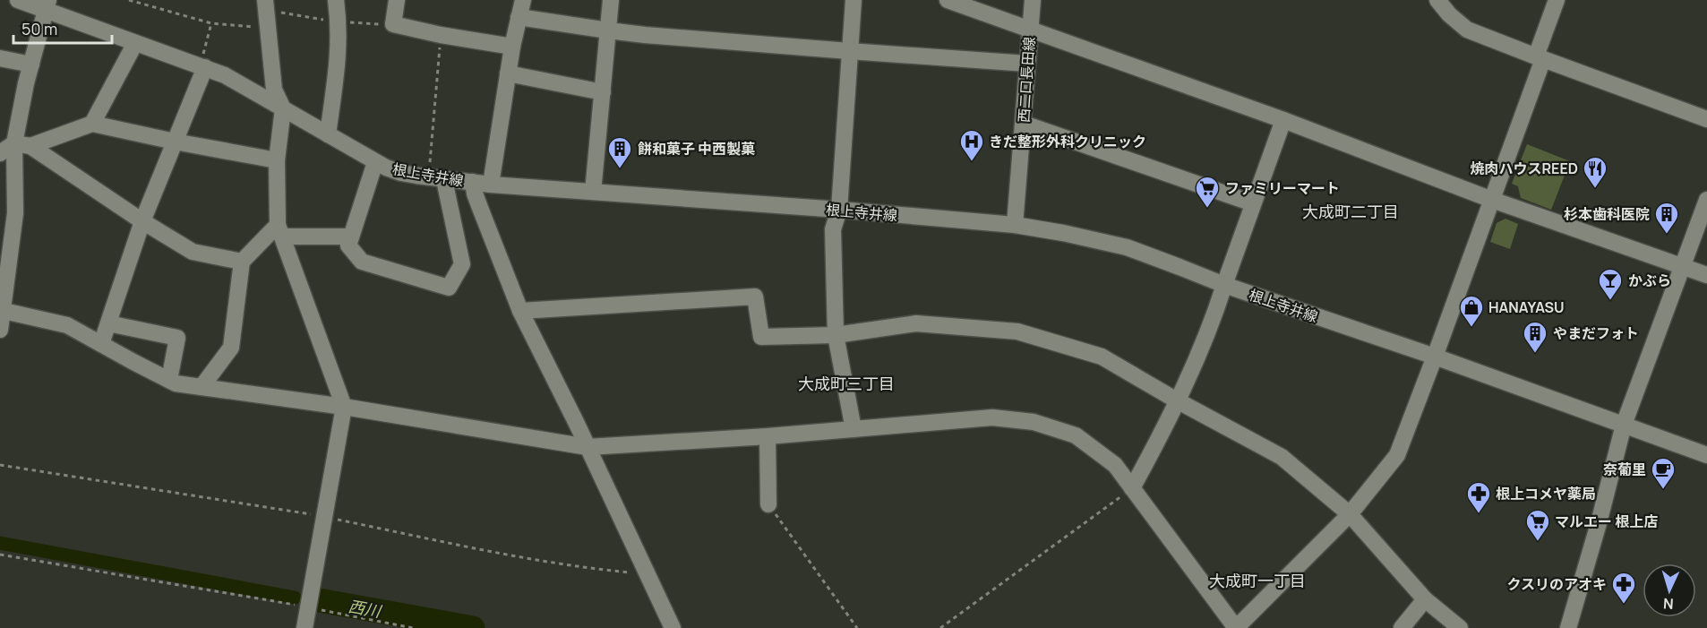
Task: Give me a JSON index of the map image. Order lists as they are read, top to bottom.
{
  "streets": {
    "street": ["西二口長田線", "根上寺井線"]
  },
  "crossings": [
    ["西二口長田線", "根上寺井線"]
  ],
  "districts": ["大成町二丁目", "大成町三丁目", "大成町一丁目"],
  "water": ["西川"],
  "places": {
    "hospital": ["きだ整形外科クリニック"],
    "building": ["餅和菓子 中西製菓", "杉本歯科医院", "やまだフォト"],
    "restaurant": ["焼肉ハウスREED"],
    "supermarket": ["ファミリーマート", "マルエー 根上店"],
    "bar": ["かぶら"],
    "shop": ["HANAYASU"],
    "cafe": ["奈葡里"],
    "pharmacy": ["根上コメヤ薬局", "クスリのアオキ"]
  },
  "scale_bar": "50 m",
  "north": "bottom"
}
